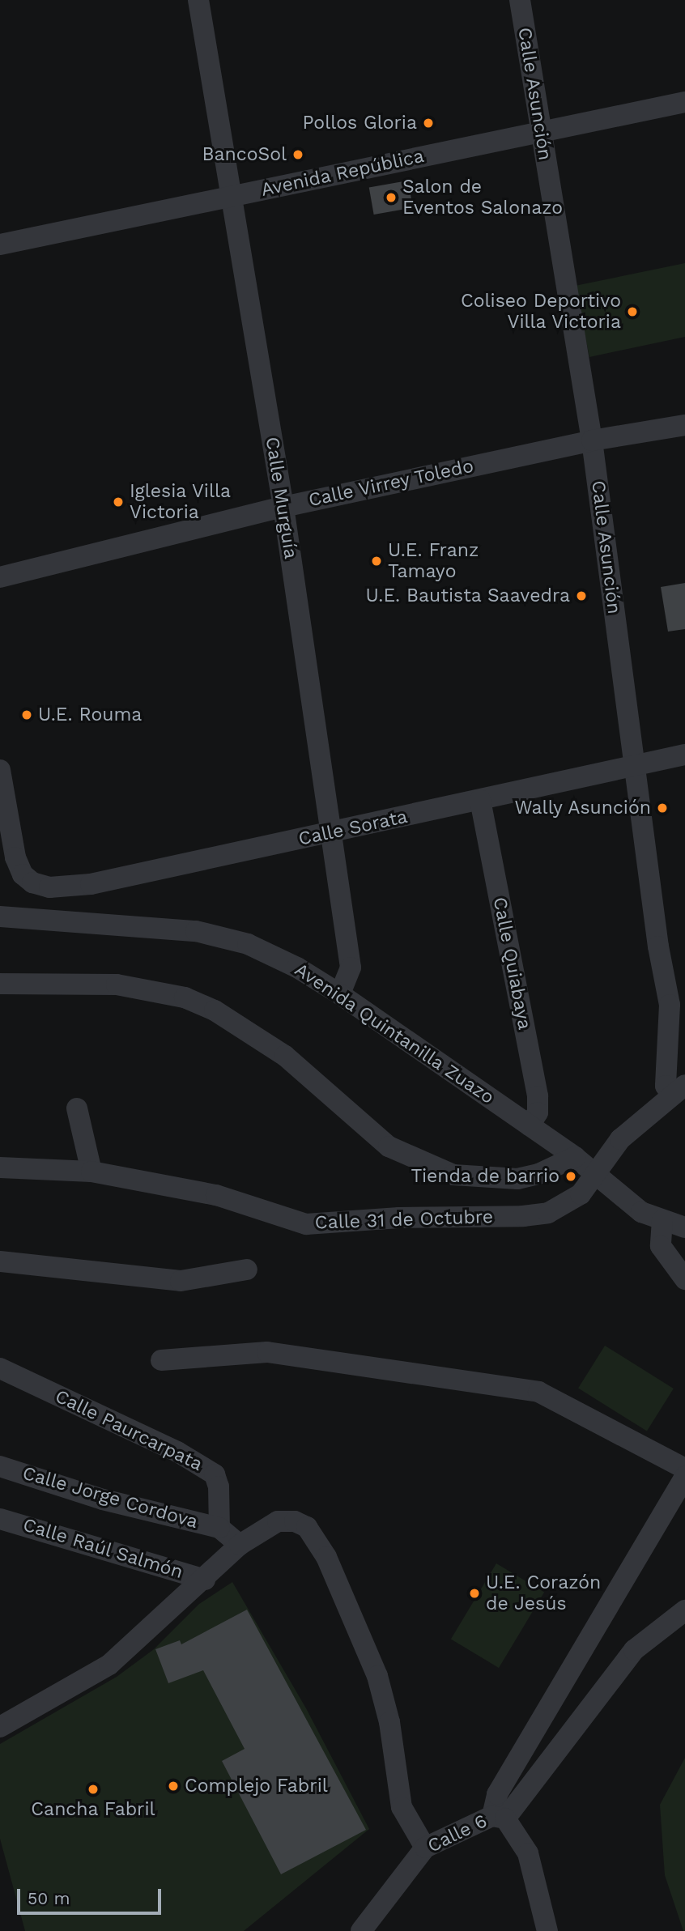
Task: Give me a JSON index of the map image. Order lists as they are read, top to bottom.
{
  "streets": {
    "street": [
      "Calle Asunción",
      "Avenida República",
      "Calle Virrey Toledo",
      "Calle Murguía",
      "Calle Sorata",
      "Calle Quiabaya",
      "Avenida Quintanilla Zuazo",
      "Calle 31 de Octubre",
      "Calle Paurcarpata",
      "Calle Jorge Cordova",
      "Calle Raúl Salmón",
      "Calle 6"
    ]
  },
  "crossings": [
    ["Calle Asunción", "Avenida República"],
    ["Calle Asunción", "Calle Virrey Toledo"],
    ["Calle Asunción", "Calle Sorata"],
    ["Calle Asunción", "Calle 31 de Octubre"],
    ["Avenida República", "Calle Murguía"],
    ["Calle Virrey Toledo", "Calle Murguía"],
    ["Calle Murguía", "Calle Sorata"],
    ["Calle Murguía", "Avenida Quintanilla Zuazo"],
    ["Calle Sorata", "Calle Quiabaya"],
    ["Calle Quiabaya", "Avenida Quintanilla Zuazo"],
    ["Avenida Quintanilla Zuazo", "Calle 31 de Octubre"],
    ["Calle Paurcarpata", "Calle Jorge Cordova"]
  ],
  "places": [
    "Pollos Gloria",
    "BancoSol",
    "Salon de Eventos Salonazo",
    "Coliseo Deportivo Villa Victoria",
    "Iglesia Villa Victoria",
    "U.E. Franz Tamayo",
    "U.E. Bautista Saavedra",
    "U.E. Rouma",
    "Wally Asunción",
    "Tienda de barrio",
    "U.E. Corazón de Jesús",
    "Complejo Fabril",
    "Cancha Fabril"
  ],
  "scale_bar": "50 m"
}
